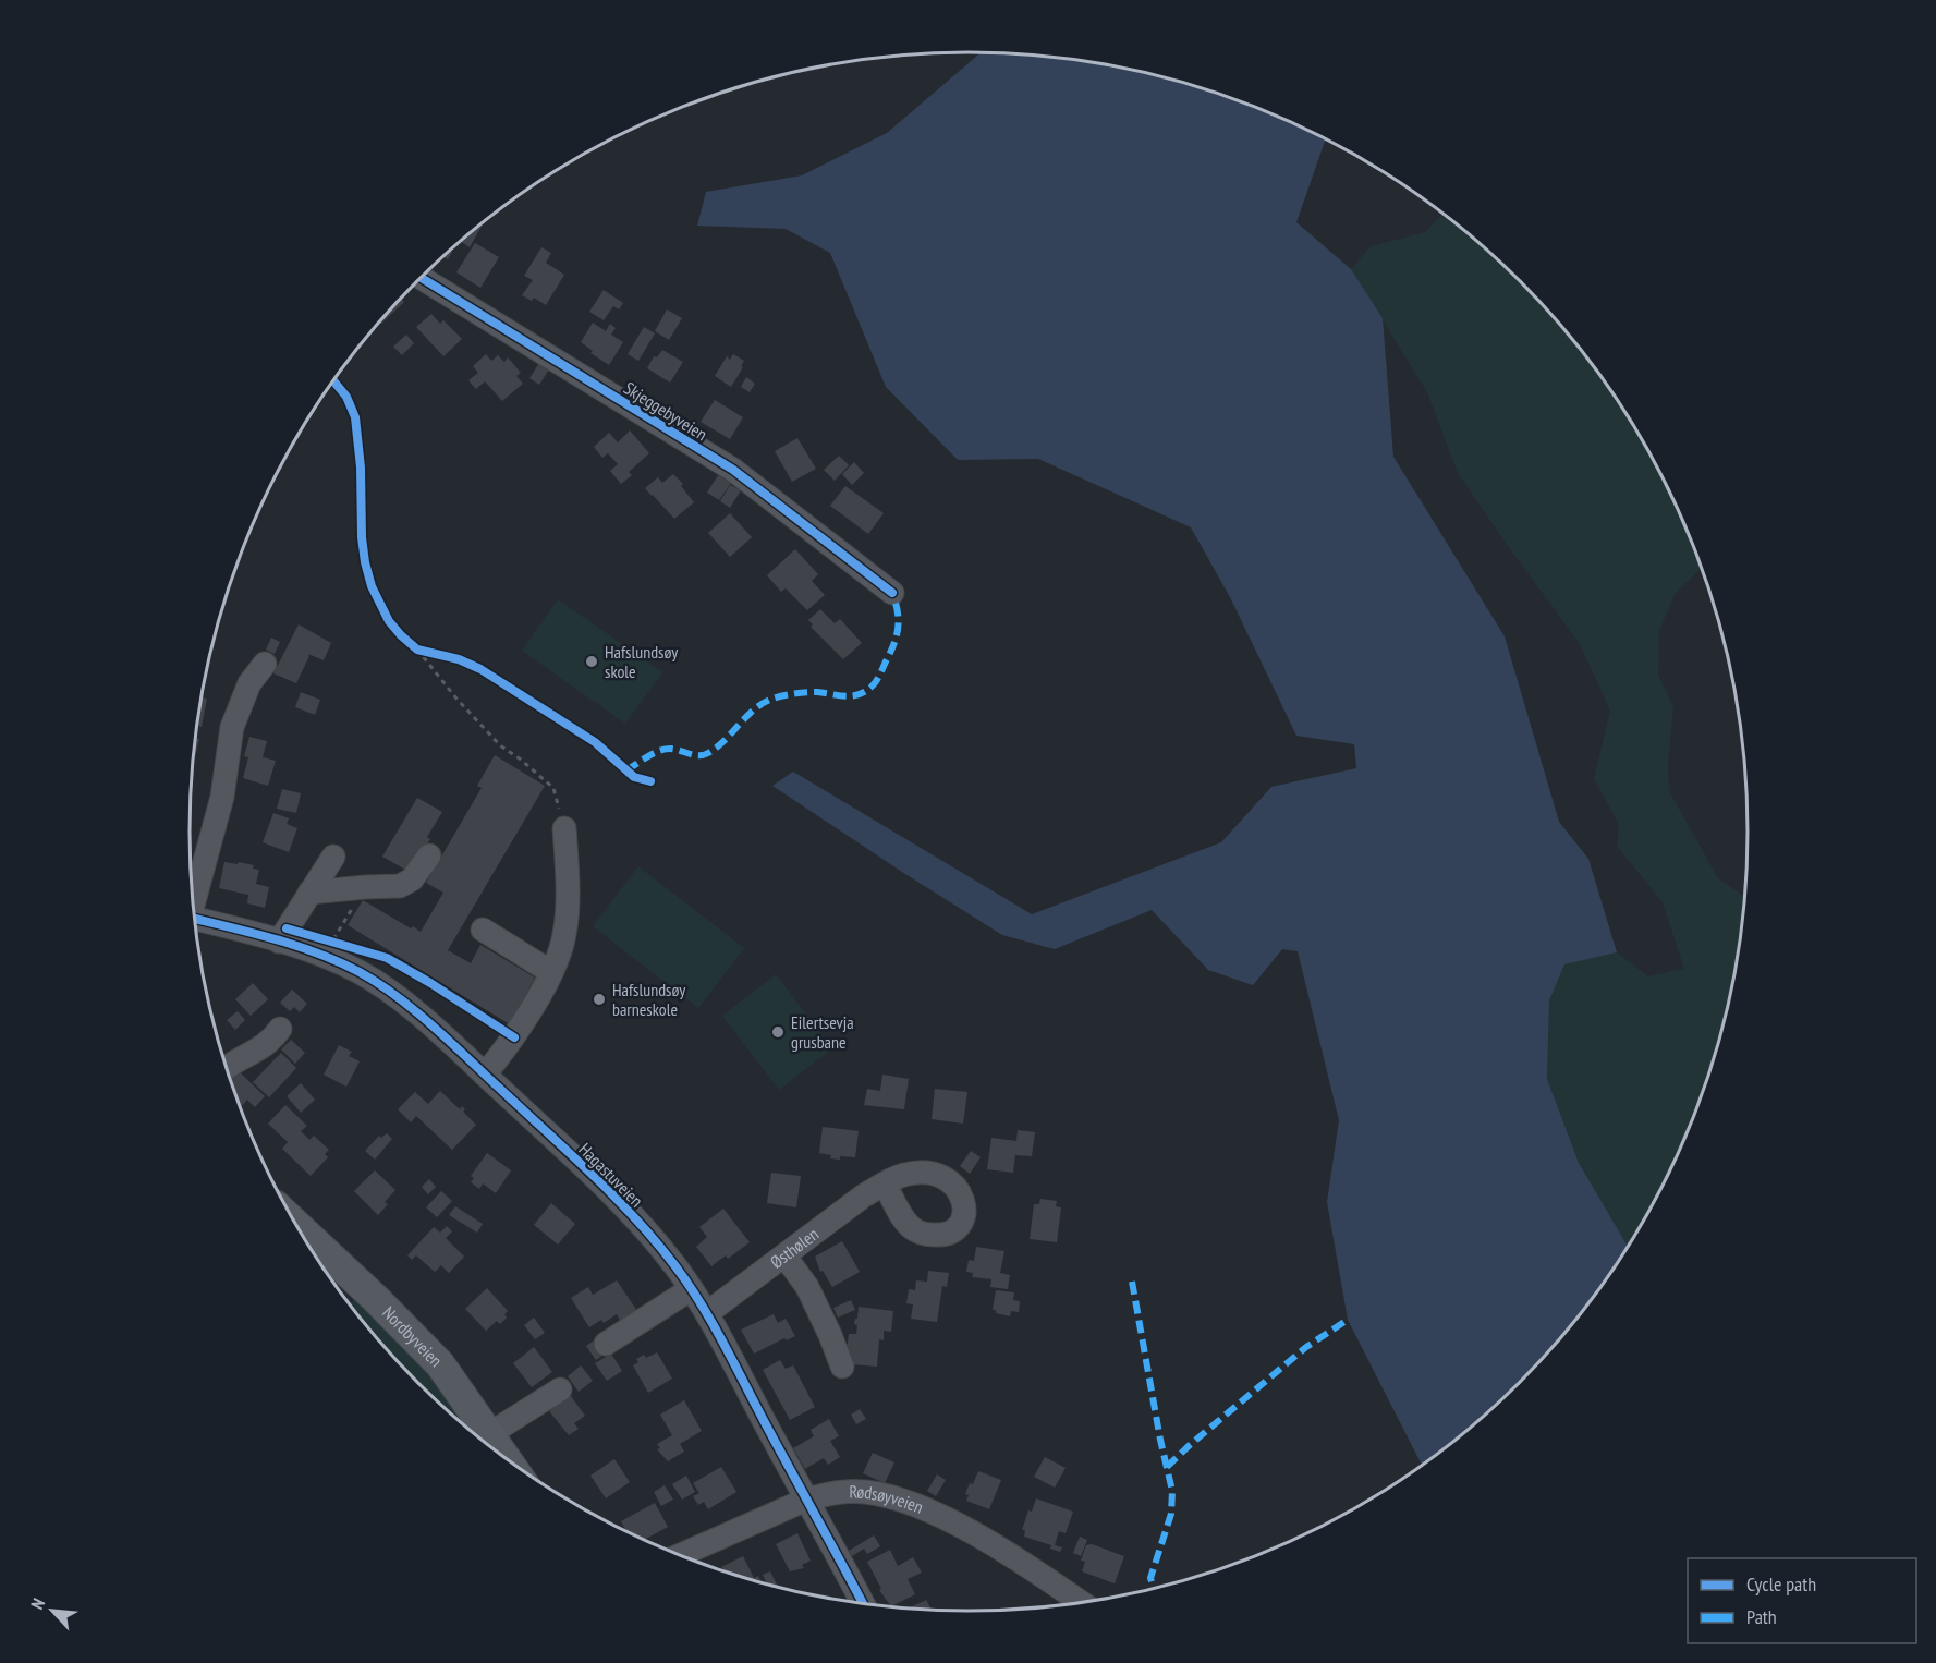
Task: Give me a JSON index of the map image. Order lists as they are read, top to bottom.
{
  "streets": {
    "main road": ["Nordbyveien"],
    "street": [
      "Skjeggebyveien",
      "Hagastuveien",
      "Østhølen",
      "Rødsøyveien"
    ]
  },
  "crossings": [
    ["Hagastuveien", "Østhølen"],
    ["Hagastuveien", "Rødsøyveien"]
  ],
  "places": ["Hafslundsøy skole", "Hafslundsøy barneskole", "Eilertsevja grusbane"],
  "legend": ["Cycle path", "Path"],
  "north": "top left"
}
